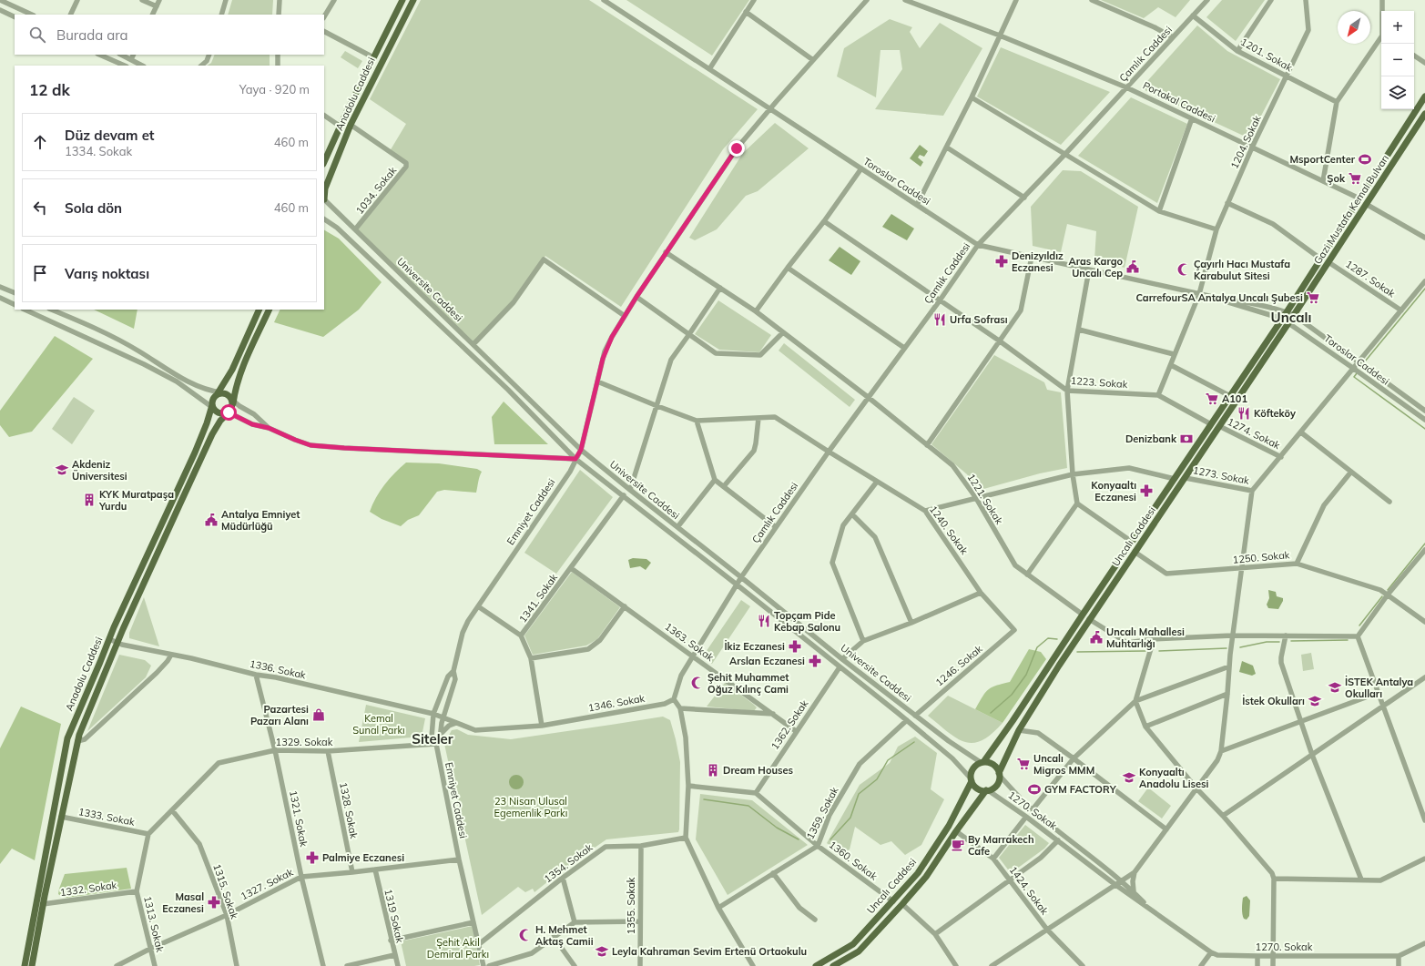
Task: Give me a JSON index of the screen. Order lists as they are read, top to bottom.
{
  "streets": {
    "main road": ["Anadolu Caddesi", "Gazi Mustafa Kemal Bulvarı", "Uncalı Caddesi"],
    "street": [
      "Çamlık Caddesi",
      "1201. Sokak",
      "Portakal Caddesi",
      "1204. Sokak",
      "Toroslar Caddesi",
      "1034. Sokak",
      "1287. Sokak",
      "Universite Caddesi",
      "1223. Sokak",
      "1274. Sokak",
      "1273. Sokak",
      "1221. Sokak",
      "Emniyet Caddesi",
      "1240. Sokak",
      "1250. Sokak",
      "1341. Sokak",
      "1363. Sokak",
      "1246. Sokak",
      "1336. Sokak",
      "1346. Sokak",
      "1362. Sokak",
      "1329. Sokak",
      "1328. Sokak",
      "1270. Sokak",
      "1359. Sokak",
      "1333. Sokak",
      "1321. Sokak",
      "1360. Sokak",
      "1354. Sokak",
      "1327. Sokak",
      "1332. Sokak",
      "1424. Sokak",
      "1315. Sokak",
      "1355. Sokak",
      "1319 Sokak",
      "1313. Sokak"
    ]
  },
  "crossings": [
    ["Çamlık Caddesi", "1201. Sokak"],
    ["Çamlık Caddesi", "Portakal Caddesi"],
    ["Çamlık Caddesi", "Toroslar Caddesi"],
    ["Çamlık Caddesi", "Universite Caddesi"],
    ["Çamlık Caddesi", "1223. Sokak"],
    ["Çamlık Caddesi", "1221. Sokak"],
    ["Çamlık Caddesi", "1240. Sokak"],
    ["1201. Sokak", "1204. Sokak"],
    ["Anadolu Caddesi", "1034. Sokak"],
    ["Anadolu Caddesi", "1336. Sokak"],
    ["Anadolu Caddesi", "1333. Sokak"],
    ["Anadolu Caddesi", "1332. Sokak"],
    ["Portakal Caddesi", "1204. Sokak"],
    ["Portakal Caddesi", "Gazi Mustafa Kemal Bulvarı"],
    ["1204. Sokak", "Toroslar Caddesi"],
    ["1204. Sokak", "1223. Sokak"],
    ["Toroslar Caddesi", "Gazi Mustafa Kemal Bulvarı"],
    ["Toroslar Caddesi", "Emniyet Caddesi"],
    ["Toroslar Caddesi", "Uncalı Caddesi"],
    ["1034. Sokak", "Universite Caddesi"],
    ["Gazi Mustafa Kemal Bulvarı", "1287. Sokak"],
    ["Gazi Mustafa Kemal Bulvarı", "Uncalı Caddesi"],
    ["Universite Caddesi", "Emniyet Caddesi"],
    ["Universite Caddesi", "Uncalı Caddesi"],
    ["Universite Caddesi", "1341. Sokak"],
    ["Universite Caddesi", "1246. Sokak"],
    ["Universite Caddesi", "1362. Sokak"],
    ["Universite Caddesi", "1270. Sokak"],
    ["Universite Caddesi", "1359. Sokak"],
    ["1223. Sokak", "Uncalı Caddesi"],
    ["1274. Sokak", "Uncalı Caddesi"],
    ["1273. Sokak", "Uncalı Caddesi"],
    ["1221. Sokak", "Emniyet Caddesi"],
    ["1221. Sokak", "Uncalı Caddesi"],
    ["Emniyet Caddesi", "1336. Sokak"],
    ["Emniyet Caddesi", "1346. Sokak"],
    ["Emniyet Caddesi", "1329. Sokak"],
    ["Emniyet Caddesi", "1354. Sokak"],
    ["Emniyet Caddesi", "1327. Sokak"],
    ["1240. Sokak", "1246. Sokak"],
    ["Uncalı Caddesi", "1250. Sokak"],
    ["Uncalı Caddesi", "1270. Sokak"],
    ["Uncalı Caddesi", "1360. Sokak"],
    ["Uncalı Caddesi", "1424. Sokak"],
    ["1341. Sokak", "1363. Sokak"],
    ["1341. Sokak", "1346. Sokak"],
    ["1363. Sokak", "1362. Sokak"],
    ["1336. Sokak", "1346. Sokak"],
    ["1336. Sokak", "1321. Sokak"],
    ["1362. Sokak", "1360. Sokak"],
    ["1329. Sokak", "1328. Sokak"],
    ["1329. Sokak", "1321. Sokak"],
    ["1329. Sokak", "1315. Sokak"],
    ["1328. Sokak", "1327. Sokak"],
    ["1359. Sokak", "1360. Sokak"],
    ["1333. Sokak", "1313. Sokak"],
    ["1321. Sokak", "1327. Sokak"],
    ["1354. Sokak", "1355. Sokak"],
    ["1327. Sokak", "1315. Sokak"],
    ["1327. Sokak", "1319 Sokak"],
    ["1327. Sokak", "1313. Sokak"],
    ["1332. Sokak", "1313. Sokak"]
  ],
  "districts": ["Uncalı", "Siteler"],
  "parks": ["Kemal Sunal Parkı", "23 Nisan Ulusal Egemenlik Parkı", "Şehit Akil Demiral Parkı"],
  "places": {
    "sports": ["MsportCenter", "GYM FACTORY"],
    "supermarket": [
      "Şok",
      "CarrefourSA Antalya Uncalı Şubesi",
      "A101",
      "Uncalı Migros MMM"
    ],
    "pharmacy": [
      "Denizyıldız Eczanesi",
      "Konyaaltı Eczanesi",
      "İkiz Eczanesi",
      "Arslan Eczanesi",
      "Palmiye Eczanesi",
      "Masal Eczanesi"
    ],
    "public building": ["Aras Kargo Uncalı Cep", "Antalya Emniyet Müdürlüğü", "Uncalı Mahallesi Muhtarlığı"],
    "mosque": ["Çayırlı Hacı Mustafa Karabulut Sitesi", "Şehit Muhammet Oğuz Kılınç Cami", "H. Mehmet Aktaş Camii"],
    "restaurant": ["Urfa Sofrası", "Köfteköy", "Topçam Pide Kebap Salonu"],
    "bank": ["Denizbank"],
    "school or university": [
      "Akdeniz Üniversitesi",
      "İSTEK Antalya Okulları",
      "İstek Okulları",
      "Konyaaltı Anadolu Lisesi",
      "Leyla Kahraman Sevim Ertenü Ortaokulu"
    ],
    "building": ["KYK Muratpaşa Yurdu", "Dream Houses"],
    "shop": ["Pazartesi Pazarı Alanı"],
    "cafe": ["By Marrakech Cafe"]
  },
  "north": "bottom left",
  "page": {
    "map_buttons": ["+", "−"],
    "search": "Burada ara",
    "heading": ["12 dk", "Yaya · 920 m"],
    "list": [
      ["Düz devam et", "1334. Sokak", "460 m"],
      ["Sola dön", "460 m"],
      "Varış noktası"
    ]
  }
}
